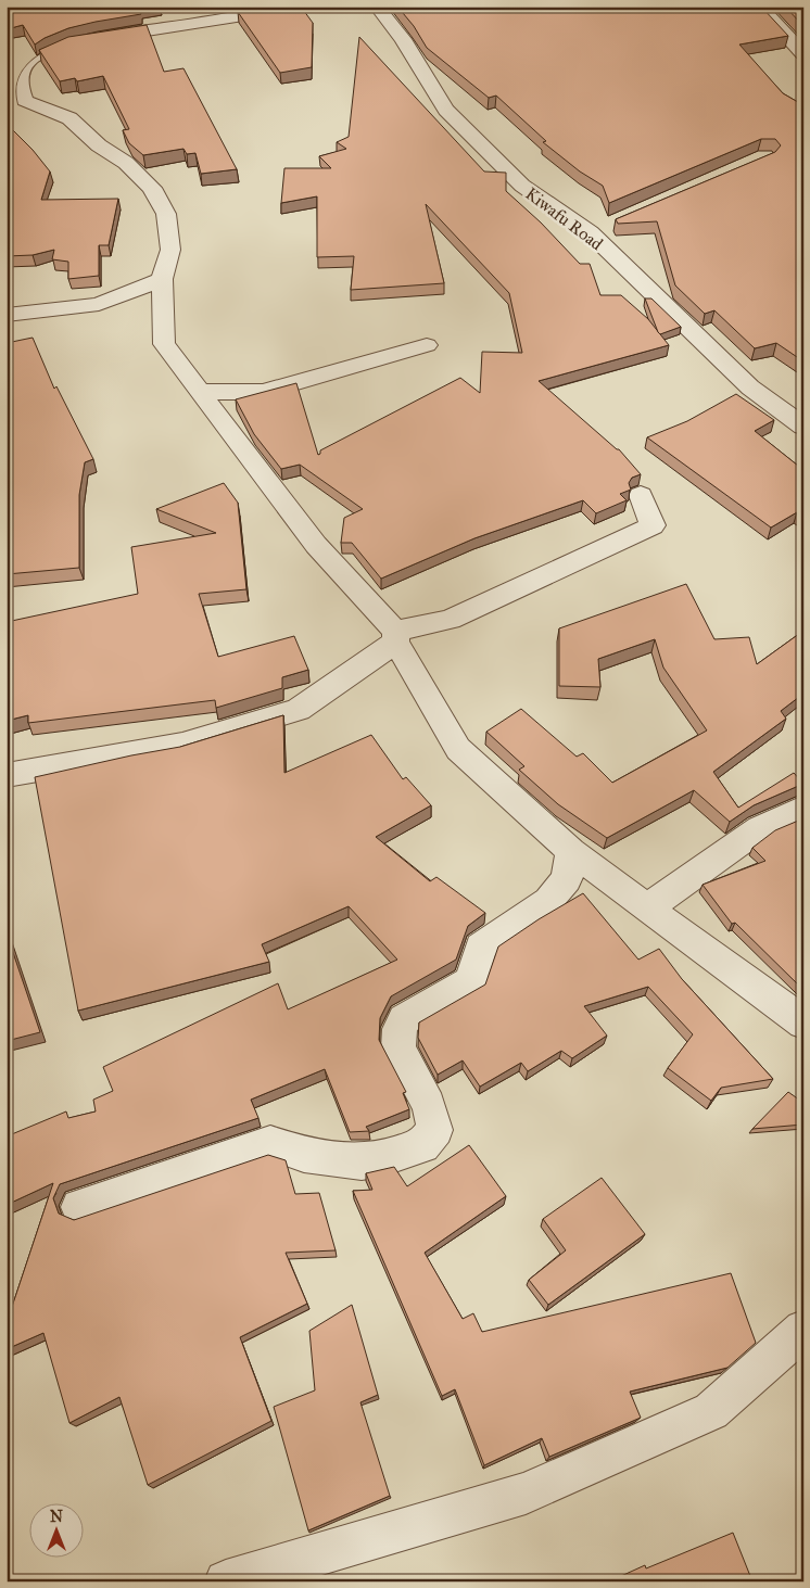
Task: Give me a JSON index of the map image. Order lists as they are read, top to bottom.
{
  "streets": {
    "street": ["Kiwafu Road"]
  },
  "north": "top"
}
